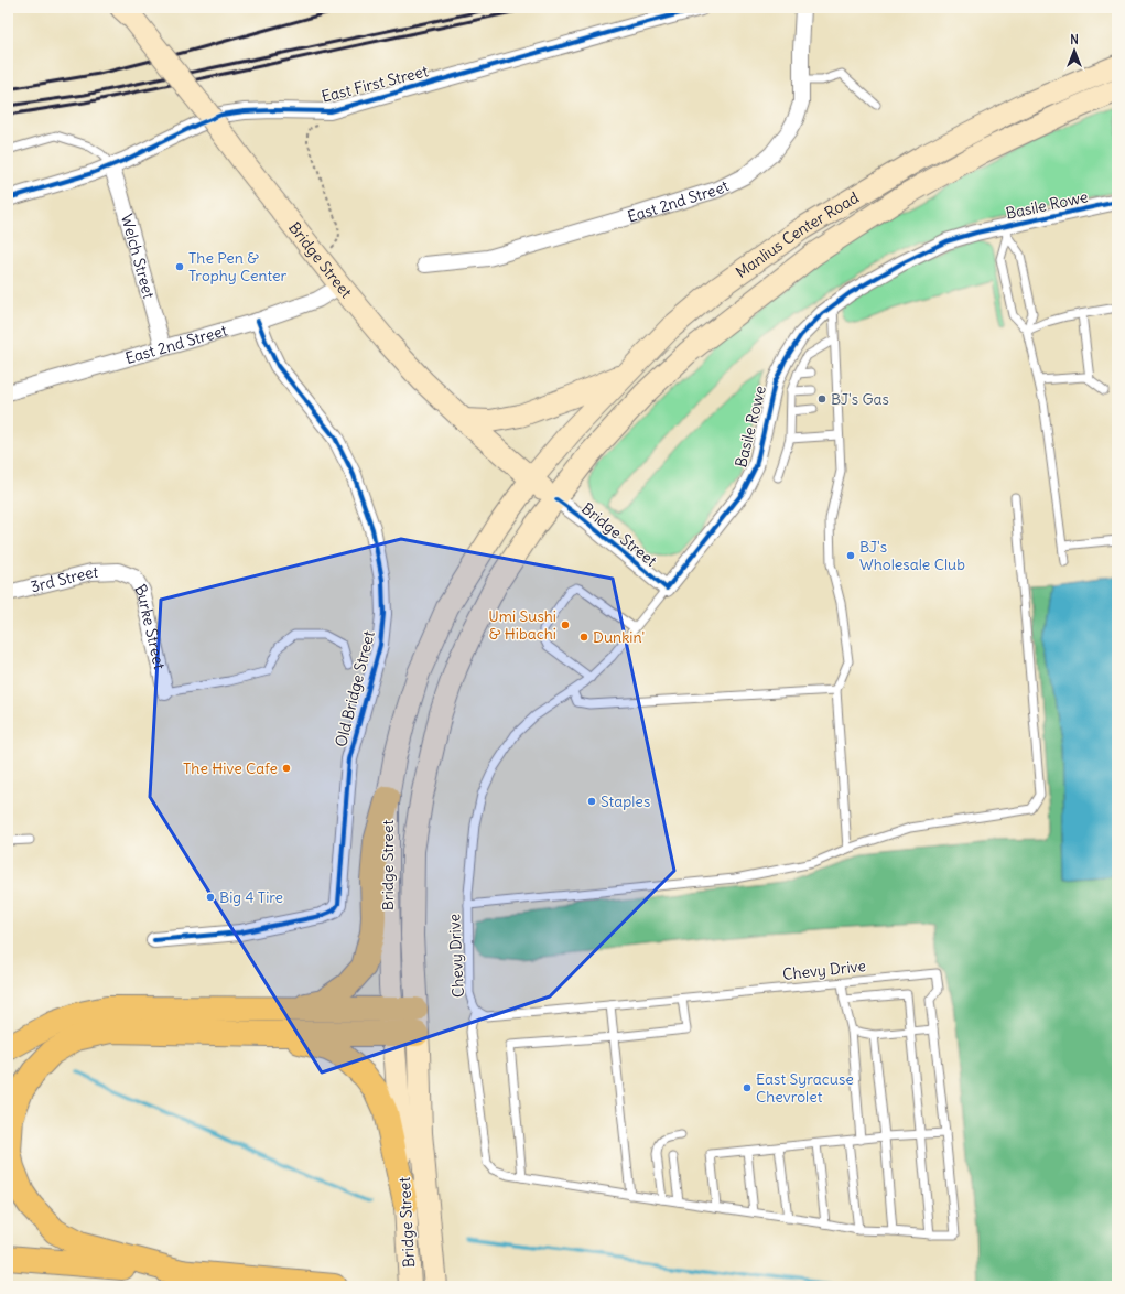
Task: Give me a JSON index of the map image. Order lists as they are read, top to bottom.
{
  "streets": {
    "main road": ["Manlius Center Road", "Bridge Street"],
    "street": [
      "East First Street",
      "East 2nd Street",
      "Basile Rowe",
      "Welch Street",
      "3rd Street",
      "Burke Street",
      "Old Bridge Street"
    ],
    "lane": ["Chevy Drive"]
  },
  "crossings": [
    ["East First Street", "Welch Street"],
    ["East 2nd Street", "Welch Street"],
    ["East 2nd Street", "Bridge Street"],
    ["East 2nd Street", "Old Bridge Street"],
    ["Basile Rowe", "Bridge Street"],
    ["Basile Rowe", "Chevy Drive"],
    ["Manlius Center Road", "Bridge Street"],
    ["Bridge Street", "Chevy Drive"],
    ["3rd Street", "Burke Street"]
  ],
  "places": [
    "The Pen & Trophy Center",
    "BJ's Gas",
    "BJ's Wholesale Club",
    "Umi Sushi & Hibachi",
    "Dunkin'",
    "The Hive Cafe",
    "Staples",
    "Big 4 Tire",
    "East Syracuse Chevrolet"
  ],
  "north": "top"
}
